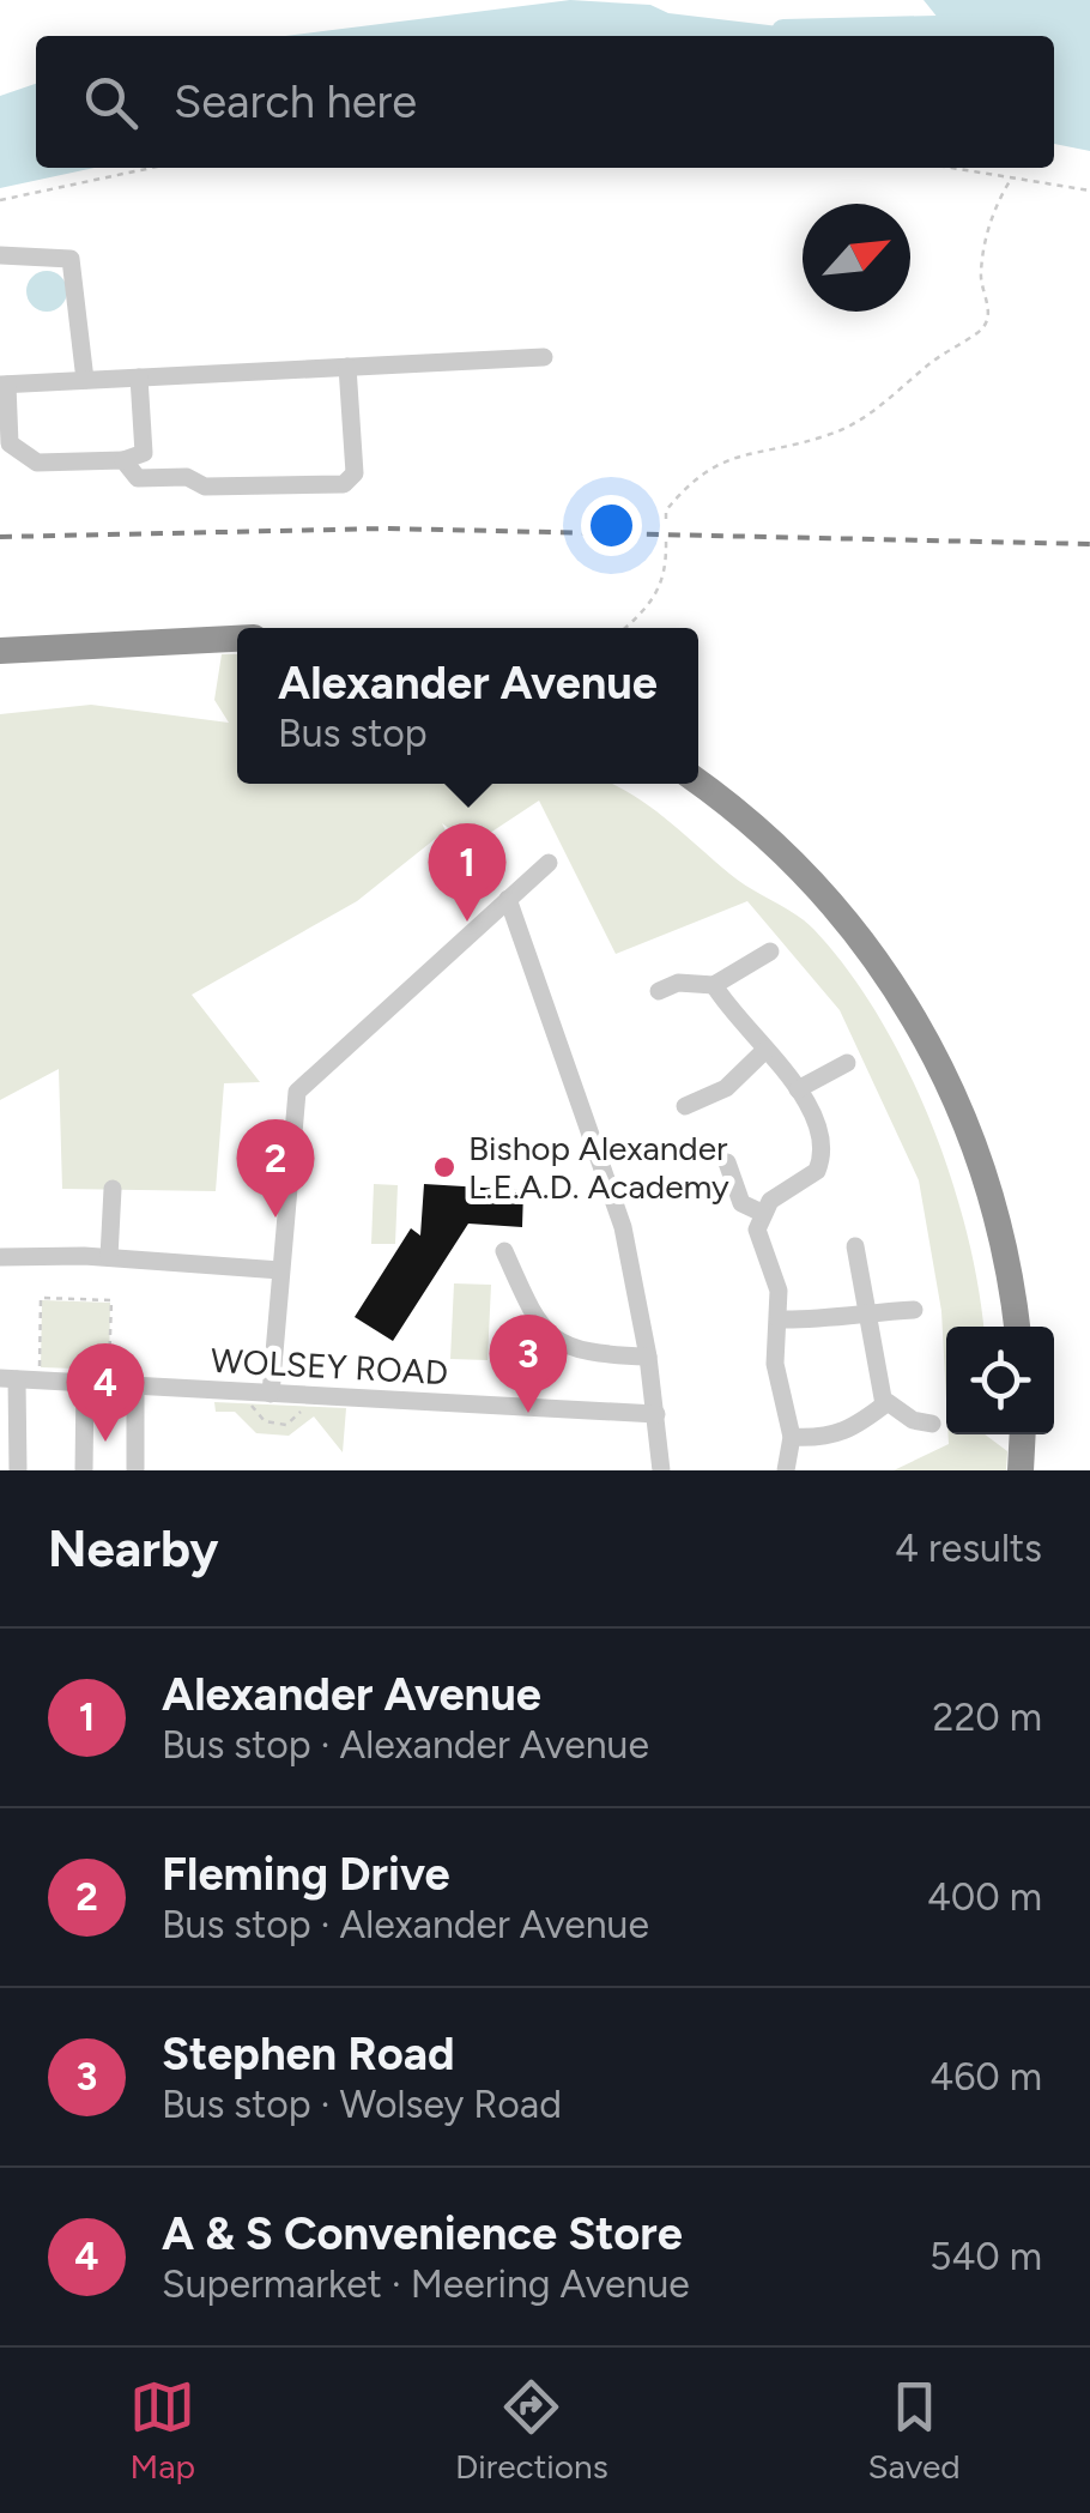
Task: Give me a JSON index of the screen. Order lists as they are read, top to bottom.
{
  "streets": {
    "street": ["WOLSEY ROAD"]
  },
  "places": ["Bishop Alexander L.E.A.D. Academy"],
  "north": "top right",
  "page": {
    "search": "Search here",
    "popup": ["Alexander Avenue", "Bus stop"],
    "pins": [
      "1",
      "2",
      "3",
      "4"
    ],
    "heading": ["Nearby", "4 results"],
    "list": [
      {
        "mark": "1",
        "name": "Alexander Avenue",
        "note": "Bus stop · Alexander Avenue",
        "value": "220 m"
      },
      {
        "mark": "2",
        "name": "Fleming Drive",
        "note": "Bus stop · Alexander Avenue",
        "value": "400 m"
      },
      {
        "mark": "3",
        "name": "Stephen Road",
        "note": "Bus stop · Wolsey Road",
        "value": "460 m"
      },
      {
        "mark": "4",
        "name": "A & S Convenience Store",
        "note": "Supermarket · Meering Avenue",
        "value": "540 m"
      }
    ],
    "nav": ["Map", "Directions", "Saved"]
  }
}
